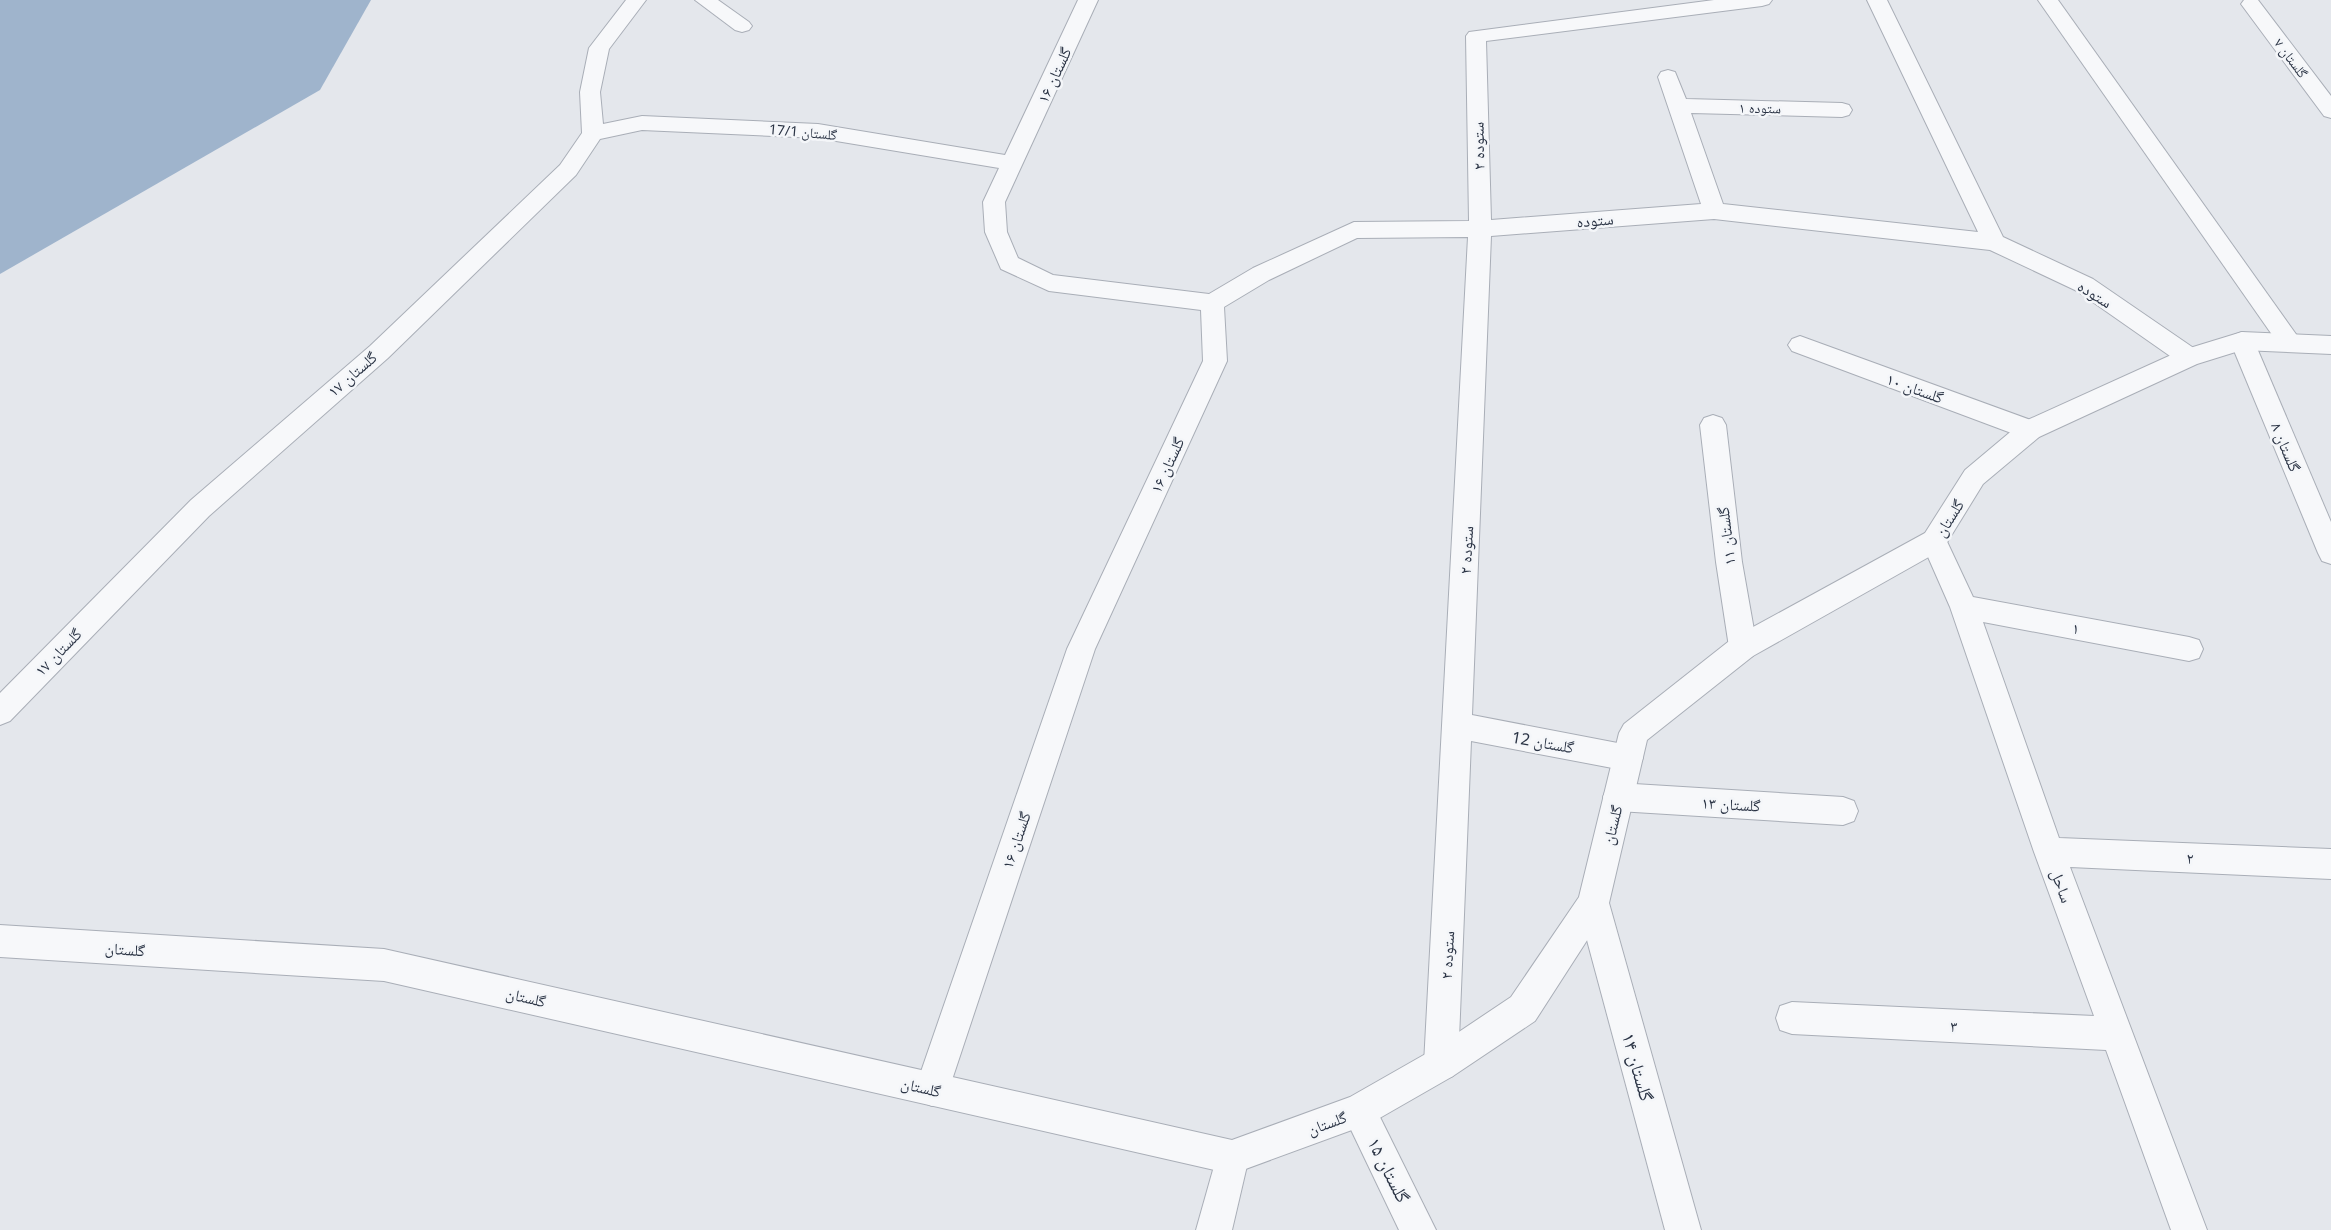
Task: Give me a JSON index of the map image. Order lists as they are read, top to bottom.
{
  "streets": {
    "street": [
      "گلستان ۷",
      "گلستان ۱۶",
      "ستوده ۱",
      "گلستان 17/1",
      "ستوده ۲",
      "ستوده",
      "گلستان ۱۷",
      "گلستان ۱۰",
      "گلستان ۸",
      "گلستان",
      "گلستان ۱۱",
      "۱",
      "گلستان 12",
      "گلستان ۱۳",
      "۲",
      "ساحل",
      "۳",
      "گلستان ۱۴",
      "گلستان ۱۵"
    ]
  },
  "crossings": [
    ["گلستان ۱۶", "گلستان 17/1"],
    ["گلستان ۱۶", "ستوده"],
    ["گلستان ۱۶", "گلستان"],
    ["گلستان 17/1", "گلستان ۱۷"],
    ["ستوده ۲", "ستوده"],
    ["ستوده ۲", "گلستان"],
    ["ستوده ۲", "گلستان 12"],
    ["ستوده", "گلستان"],
    ["گلستان ۱۰", "گلستان"],
    ["گلستان ۸", "گلستان"],
    ["گلستان", "گلستان ۱۱"],
    ["گلستان", "گلستان 12"],
    ["گلستان", "گلستان ۱۳"],
    ["گلستان", "ساحل"],
    ["گلستان", "گلستان ۱۴"],
    ["گلستان", "گلستان ۱۵"],
    ["۱", "ساحل"],
    ["۲", "ساحل"],
    ["ساحل", "۳"]
  ]
}
